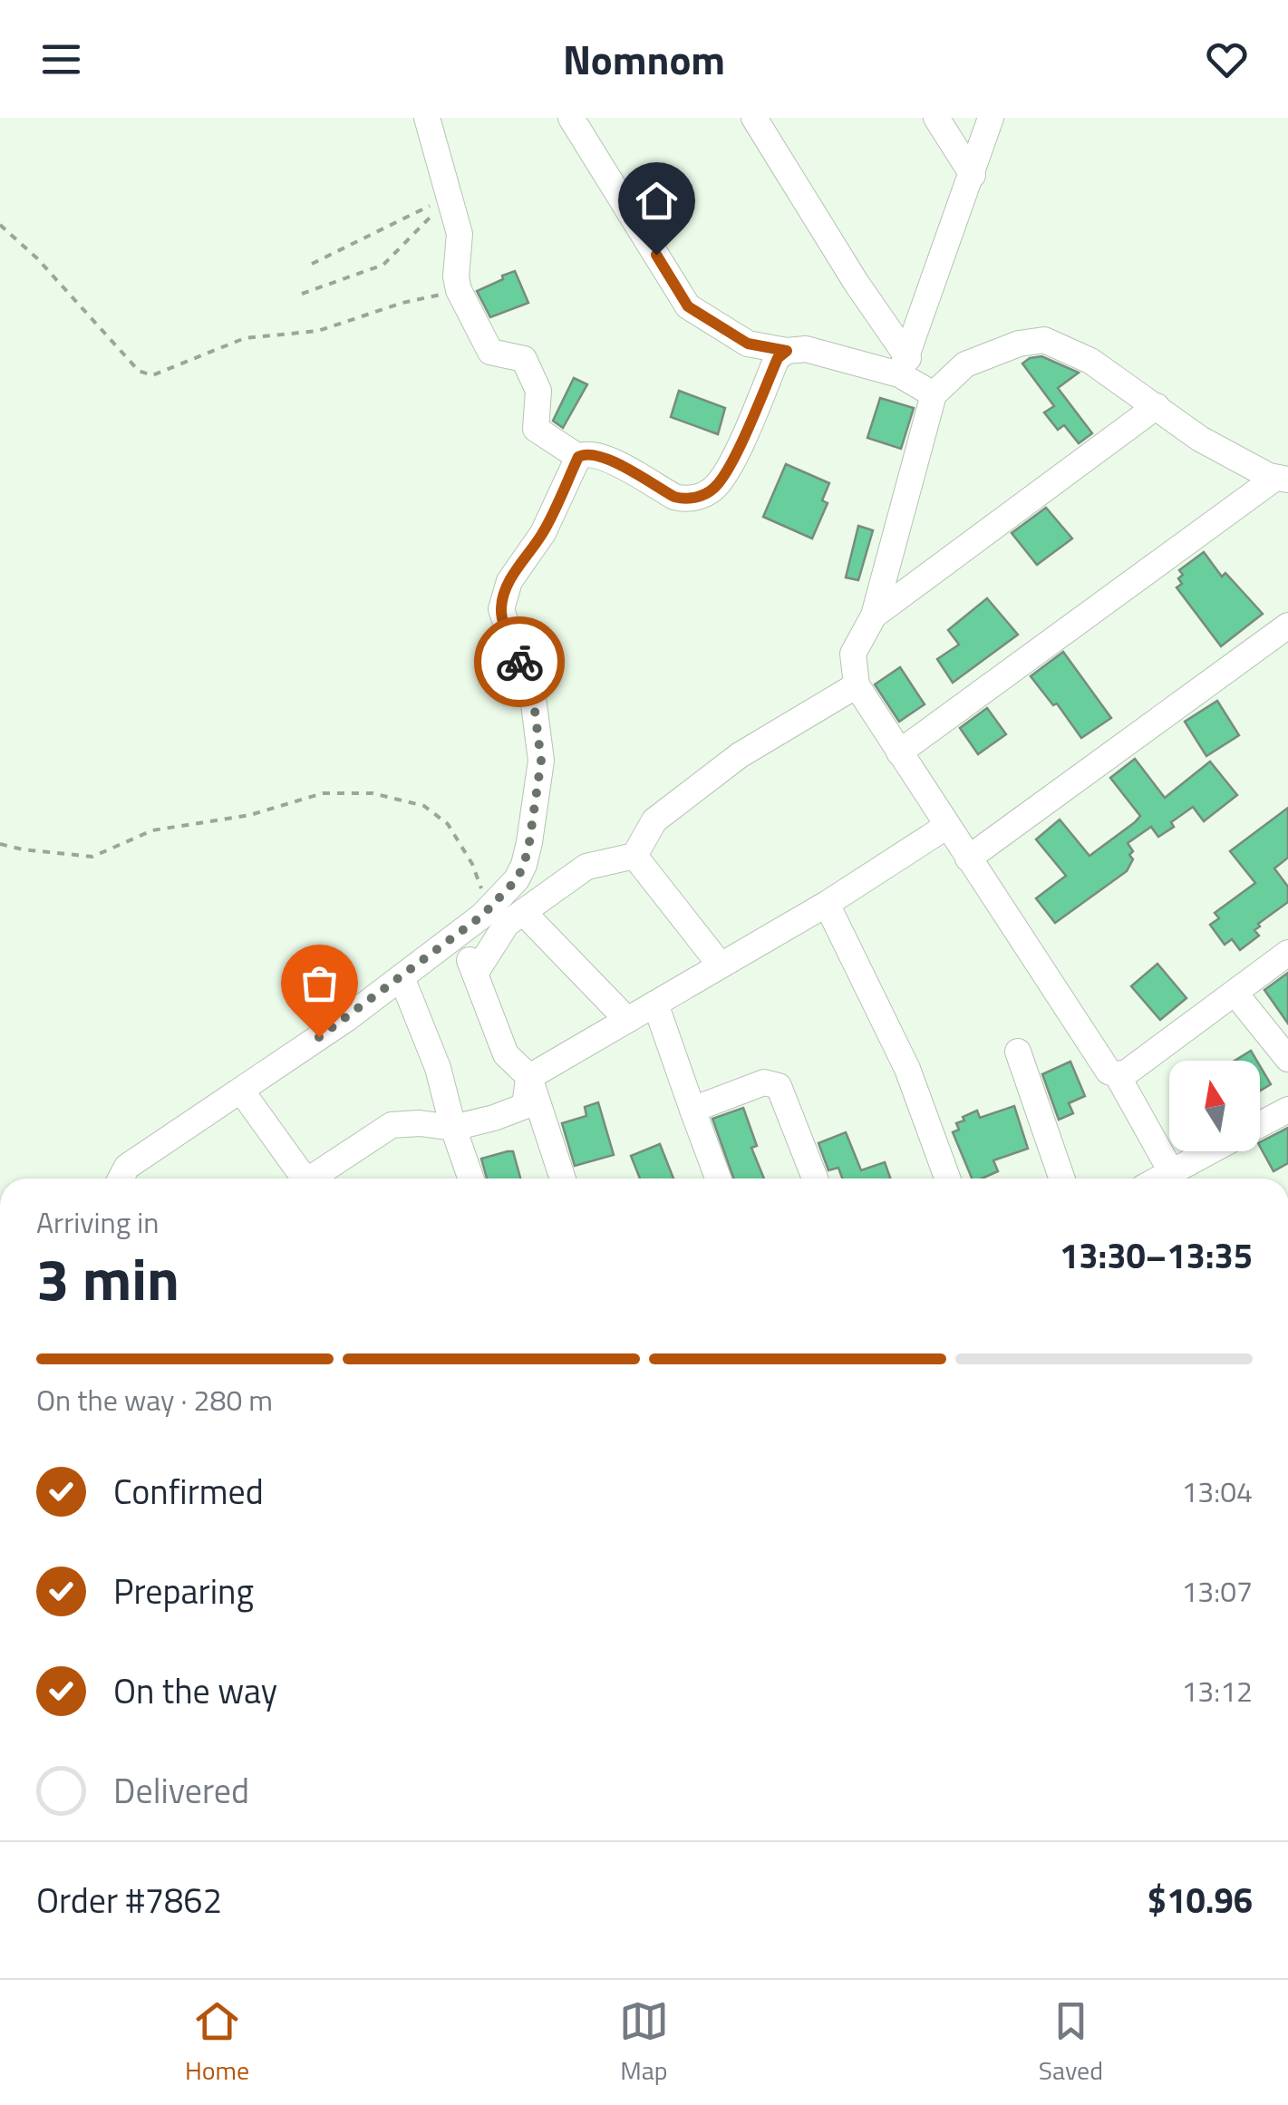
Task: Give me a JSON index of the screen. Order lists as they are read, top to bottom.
{
  "north": "top",
  "page": {
    "header": "Nomnom",
    "heading": ["3 min", "Arriving in", "13:30–13:35"],
    "panel": ["Order #7862", "$10.96"],
    "bar": "On the way · 280 m",
    "list": [
      ["Confirmed", "13:04"],
      ["Preparing", "13:07"],
      ["On the way", "13:12"],
      "Delivered"
    ],
    "tabs": ["Home", "Map", "Saved"]
  }
}
